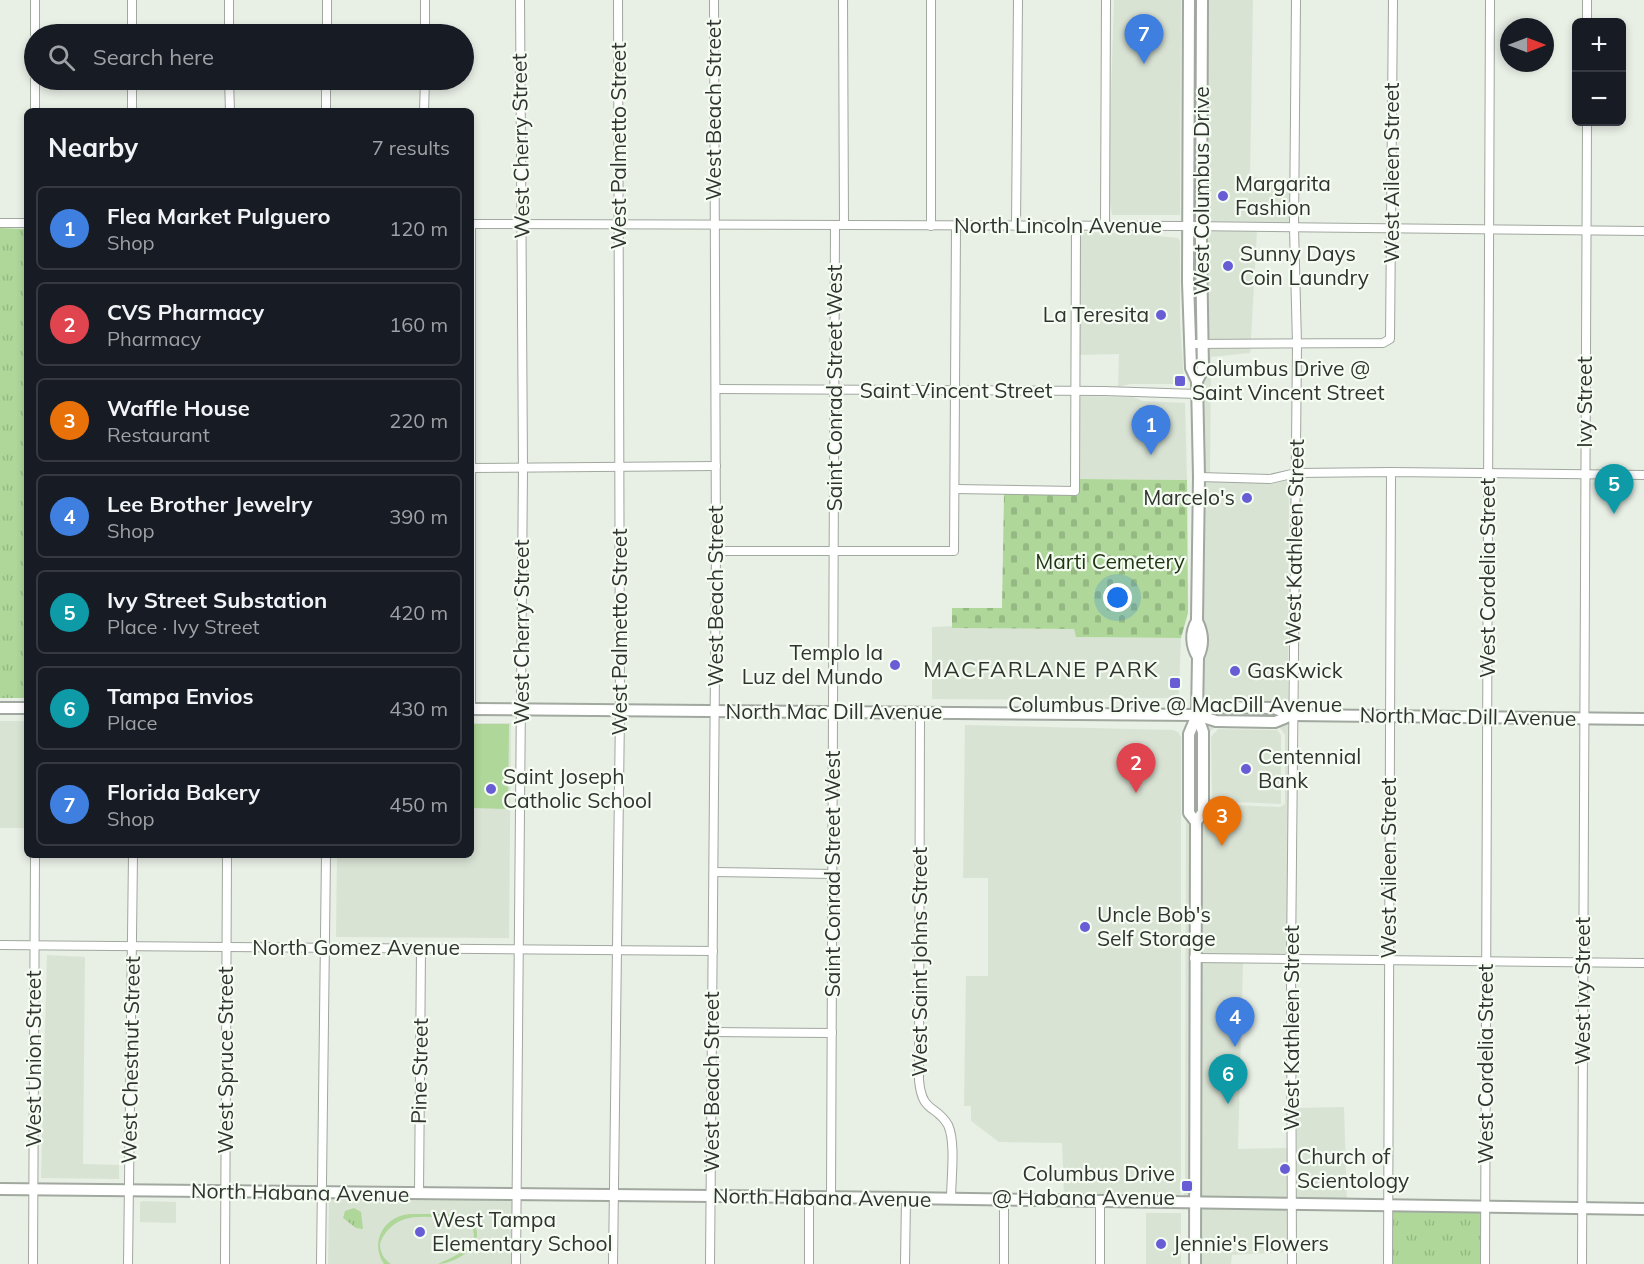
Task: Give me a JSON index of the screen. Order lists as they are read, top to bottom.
{
  "streets": {
    "street": [
      "West Beach Street",
      "West Cherry Street",
      "West Palmetto Street",
      "West Aileen Street",
      "West Columbus Drive",
      "North Lincoln Avenue",
      "Saint Conrad Street West",
      "Saint Vincent Street",
      "Ivy Street",
      "West Kathleen Street",
      "West Cordelia Street",
      "North Mac Dill Avenue",
      "North Gomez Avenue",
      "West Saint Johns Street",
      "West Ivy Street",
      "West Union Street",
      "West Chestnut Street",
      "West Spruce Street",
      "Pine Street",
      "North Habana Avenue"
    ]
  },
  "crossings": [
    ["West Beach Street", "North Lincoln Avenue"],
    ["West Beach Street", "Saint Vincent Street"],
    ["West Beach Street", "North Mac Dill Avenue"],
    ["West Beach Street", "North Gomez Avenue"],
    ["West Beach Street", "North Habana Avenue"],
    ["West Cherry Street", "North Lincoln Avenue"],
    ["West Cherry Street", "North Mac Dill Avenue"],
    ["West Cherry Street", "North Gomez Avenue"],
    ["West Cherry Street", "North Habana Avenue"],
    ["West Palmetto Street", "North Lincoln Avenue"],
    ["West Palmetto Street", "North Mac Dill Avenue"],
    ["West Palmetto Street", "North Gomez Avenue"],
    ["West Palmetto Street", "North Habana Avenue"],
    ["West Aileen Street", "North Lincoln Avenue"],
    ["West Aileen Street", "West Kathleen Street"],
    ["West Aileen Street", "North Mac Dill Avenue"],
    ["West Aileen Street", "North Habana Avenue"],
    ["West Columbus Drive", "North Lincoln Avenue"],
    ["West Columbus Drive", "Saint Vincent Street"],
    ["West Columbus Drive", "North Mac Dill Avenue"],
    ["West Columbus Drive", "North Habana Avenue"],
    ["North Lincoln Avenue", "Saint Conrad Street West"],
    ["North Lincoln Avenue", "Ivy Street"],
    ["North Lincoln Avenue", "West Kathleen Street"],
    ["North Lincoln Avenue", "West Cordelia Street"],
    ["Saint Conrad Street West", "Saint Vincent Street"],
    ["Saint Conrad Street West", "North Mac Dill Avenue"],
    ["Saint Conrad Street West", "North Habana Avenue"],
    ["Ivy Street", "North Mac Dill Avenue"],
    ["Ivy Street", "West Ivy Street"],
    ["West Kathleen Street", "North Mac Dill Avenue"],
    ["West Kathleen Street", "North Habana Avenue"],
    ["West Cordelia Street", "North Mac Dill Avenue"],
    ["West Cordelia Street", "North Habana Avenue"],
    ["North Mac Dill Avenue", "West Saint Johns Street"],
    ["North Mac Dill Avenue", "West Ivy Street"],
    ["North Gomez Avenue", "West Union Street"],
    ["North Gomez Avenue", "West Chestnut Street"],
    ["North Gomez Avenue", "West Spruce Street"],
    ["North Gomez Avenue", "Pine Street"],
    ["West Saint Johns Street", "North Habana Avenue"],
    ["West Ivy Street", "North Habana Avenue"],
    ["West Union Street", "North Habana Avenue"],
    ["West Chestnut Street", "North Habana Avenue"],
    ["West Spruce Street", "North Habana Avenue"],
    ["Pine Street", "North Habana Avenue"]
  ],
  "districts": ["MACFARLANE PARK"],
  "parks": ["Marti Cemetery"],
  "places": {
    "other": [
      "Margarita Fashion",
      "Sunny Days Coin Laundry",
      "La Teresita",
      "Marcelo's",
      "Templo la Luz del Mundo",
      "GasKwick",
      "Centennial Bank",
      "Saint Joseph Catholic School",
      "Uncle Bob's Self Storage",
      "Church of Scientology",
      "West Tampa Elementary School",
      "Jennie's Flowers"
    ],
    "transit": ["Columbus Drive @ Saint Vincent Street", "Columbus Drive @ MacDill Avenue", "Columbus Drive @ Habana Avenue"]
  },
  "north": "right",
  "page": {
    "pins": [
      "7",
      "1",
      "5",
      "2",
      "3",
      "4",
      "6"
    ],
    "map_buttons": ["+", "−"],
    "search": "Search here",
    "heading": ["Nearby", "7 results"],
    "list": [
      {
        "mark": "1",
        "name": "Flea Market Pulguero",
        "note": "Shop",
        "value": "120 m"
      },
      {
        "mark": "2",
        "name": "CVS Pharmacy",
        "note": "Pharmacy",
        "value": "160 m"
      },
      {
        "mark": "3",
        "name": "Waffle House",
        "note": "Restaurant",
        "value": "220 m"
      },
      {
        "mark": "4",
        "name": "Lee Brother Jewelry",
        "note": "Shop",
        "value": "390 m"
      },
      {
        "mark": "5",
        "name": "Ivy Street Substation",
        "note": "Place · Ivy Street",
        "value": "420 m"
      },
      {
        "mark": "6",
        "name": "Tampa Envios",
        "note": "Place",
        "value": "430 m"
      },
      {
        "mark": "7",
        "name": "Florida Bakery",
        "note": "Shop",
        "value": "450 m"
      }
    ]
  }
}
